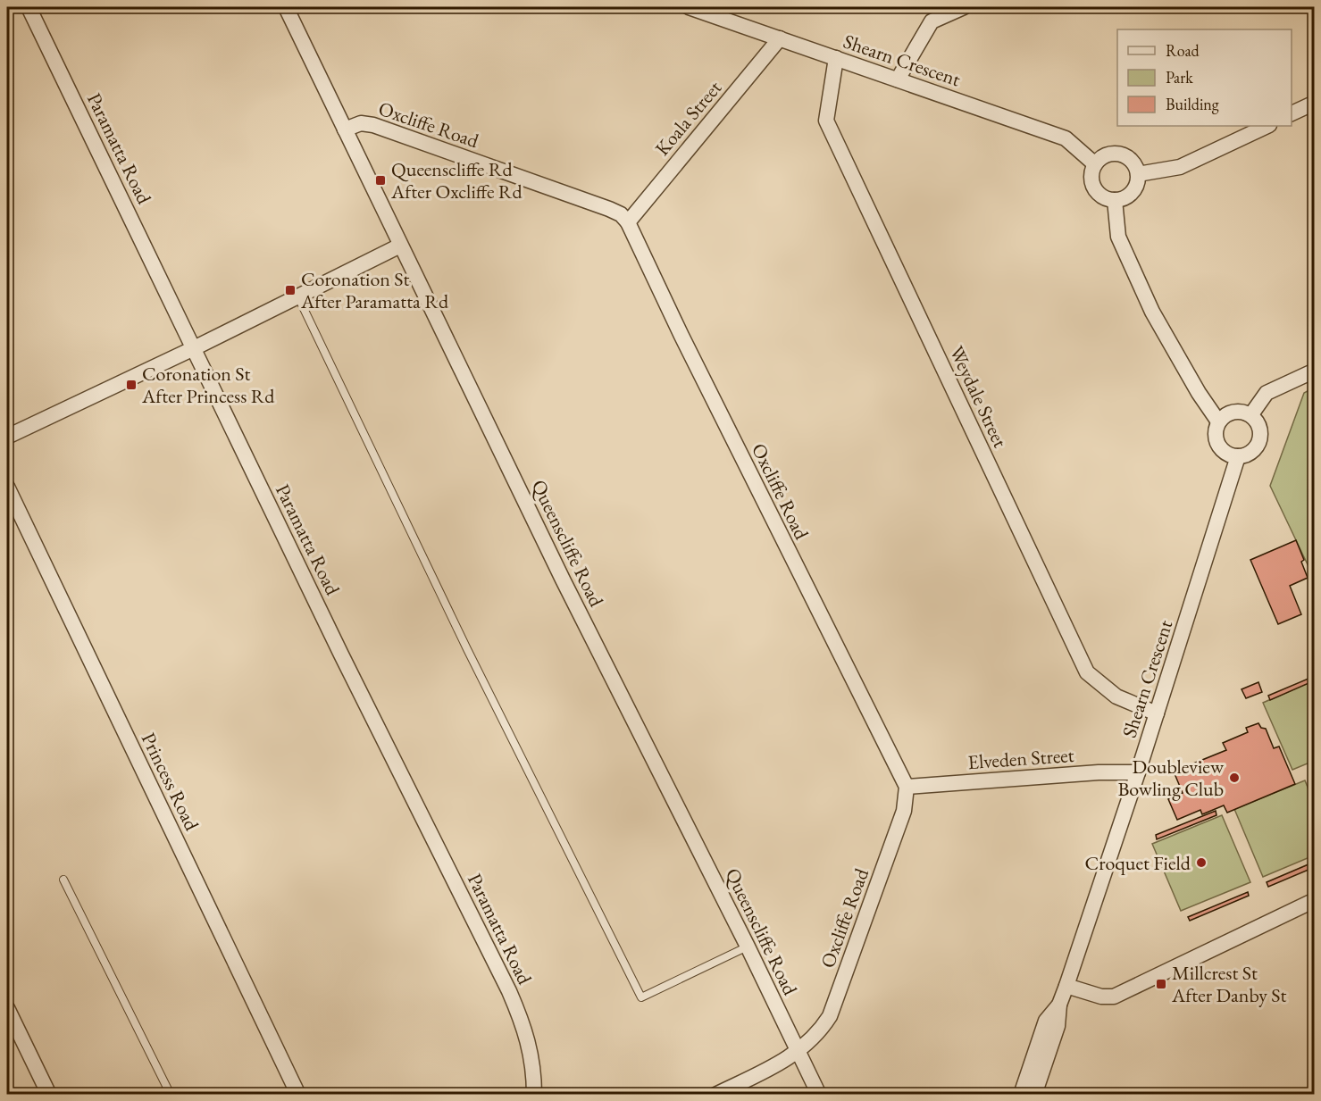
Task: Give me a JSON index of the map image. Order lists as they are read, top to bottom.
{
  "streets": {
    "street": [
      "Shearn Crescent",
      "Koala Street",
      "Oxcliffe Road",
      "Paramatta Road",
      "Weydale Street",
      "Queenscliffe Road",
      "Elveden Street",
      "Princess Road"
    ]
  },
  "crossings": [
    ["Shearn Crescent", "Koala Street"],
    ["Shearn Crescent", "Weydale Street"],
    ["Shearn Crescent", "Elveden Street"],
    ["Koala Street", "Oxcliffe Road"],
    ["Oxcliffe Road", "Queenscliffe Road"],
    ["Oxcliffe Road", "Elveden Street"]
  ],
  "places": {
    "transit": [
      "Queenscliffe Rd After Oxcliffe Rd",
      "Coronation St After Paramatta Rd",
      "Coronation St After Princess Rd",
      "Millcrest St After Danby St"
    ],
    "other": ["Doubleview Bowling Club", "Croquet Field"]
  },
  "legend": ["Road", "Park", "Building"]
}
